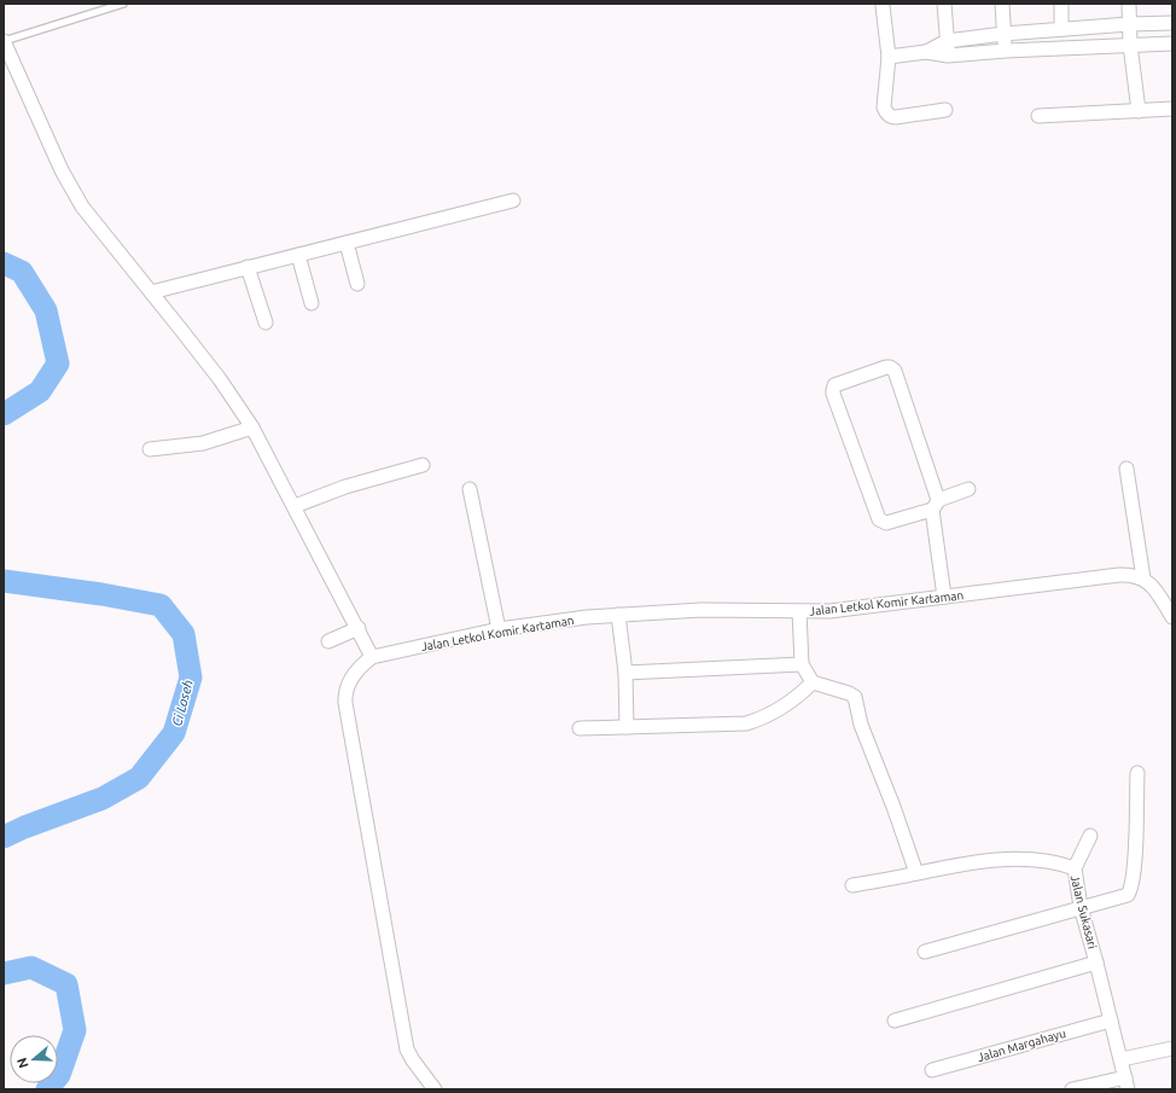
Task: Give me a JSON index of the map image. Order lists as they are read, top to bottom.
{
  "streets": {
    "street": ["Jalan Letkol Komir Kartaman", "Jalan Sukasari", "Jalan Margahayu"]
  },
  "crossings": [
    ["Jalan Sukasari", "Jalan Margahayu"]
  ],
  "water": ["Ci Loseh"],
  "north": "left"
}
